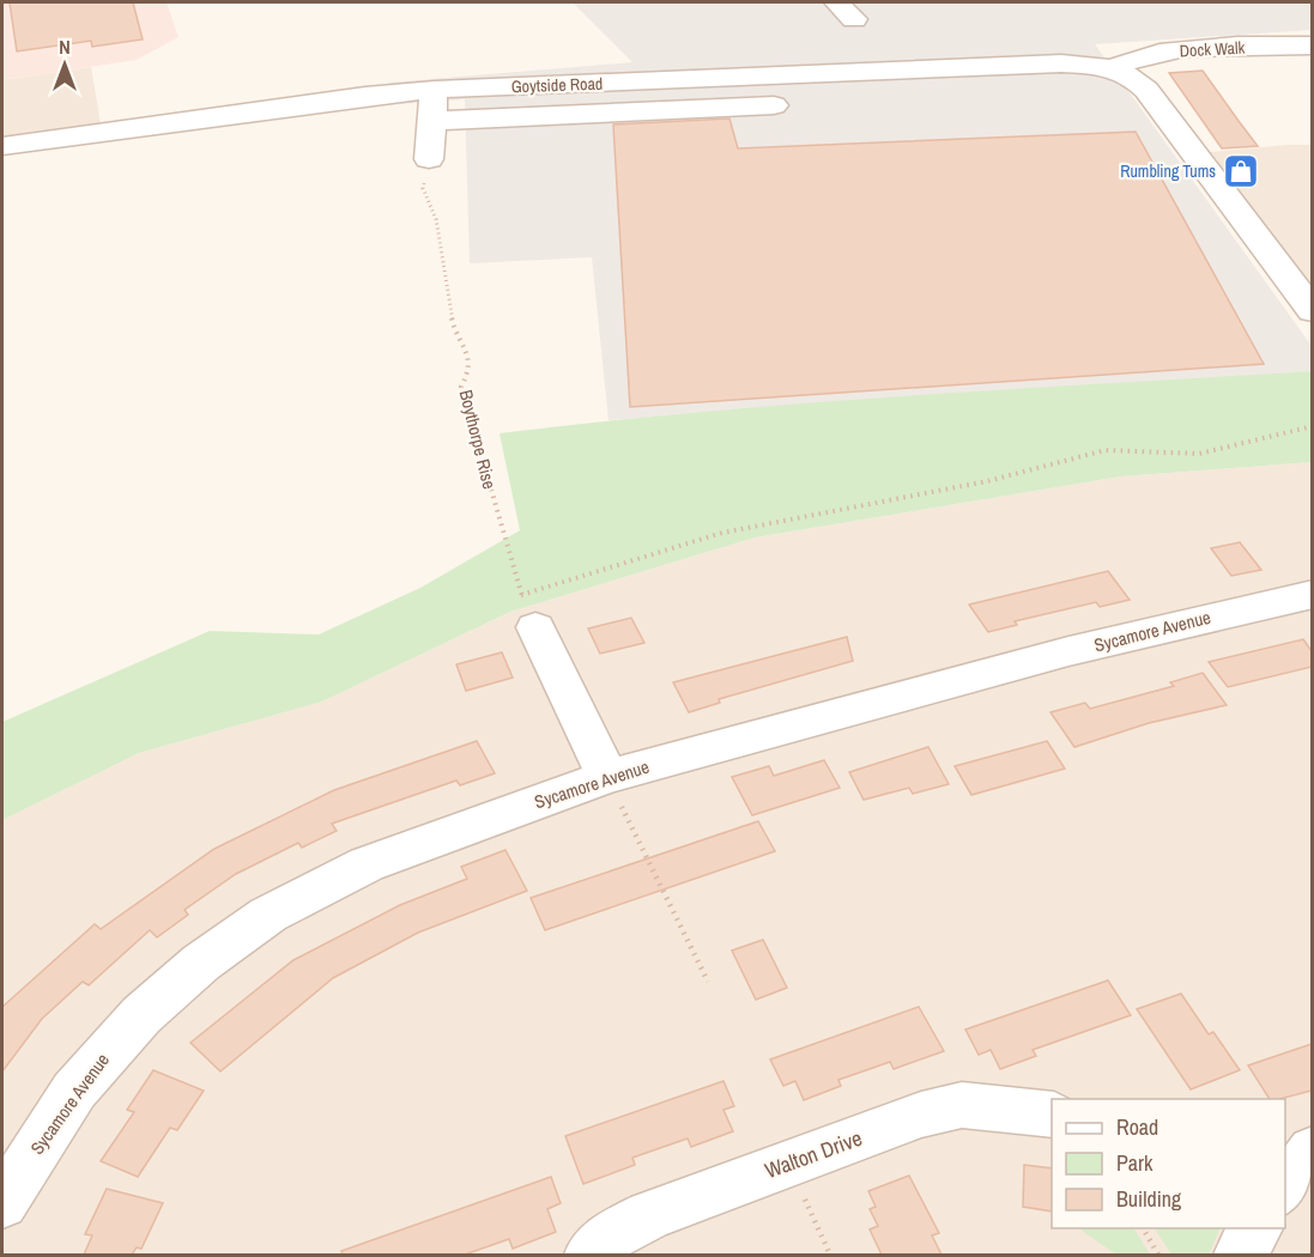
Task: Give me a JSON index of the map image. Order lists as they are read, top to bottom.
{
  "streets": {
    "street": [
      "Dock Walk",
      "Goytside Road",
      "Sycamore Avenue",
      "Walton Drive"
    ],
    "path": ["Boythorpe Rise"]
  },
  "crossings": [
    ["Dock Walk", "Goytside Road"]
  ],
  "places": {
    "shop": ["Rumbling Tums"]
  },
  "legend": ["Road", "Park", "Building"],
  "north": "top"
}
